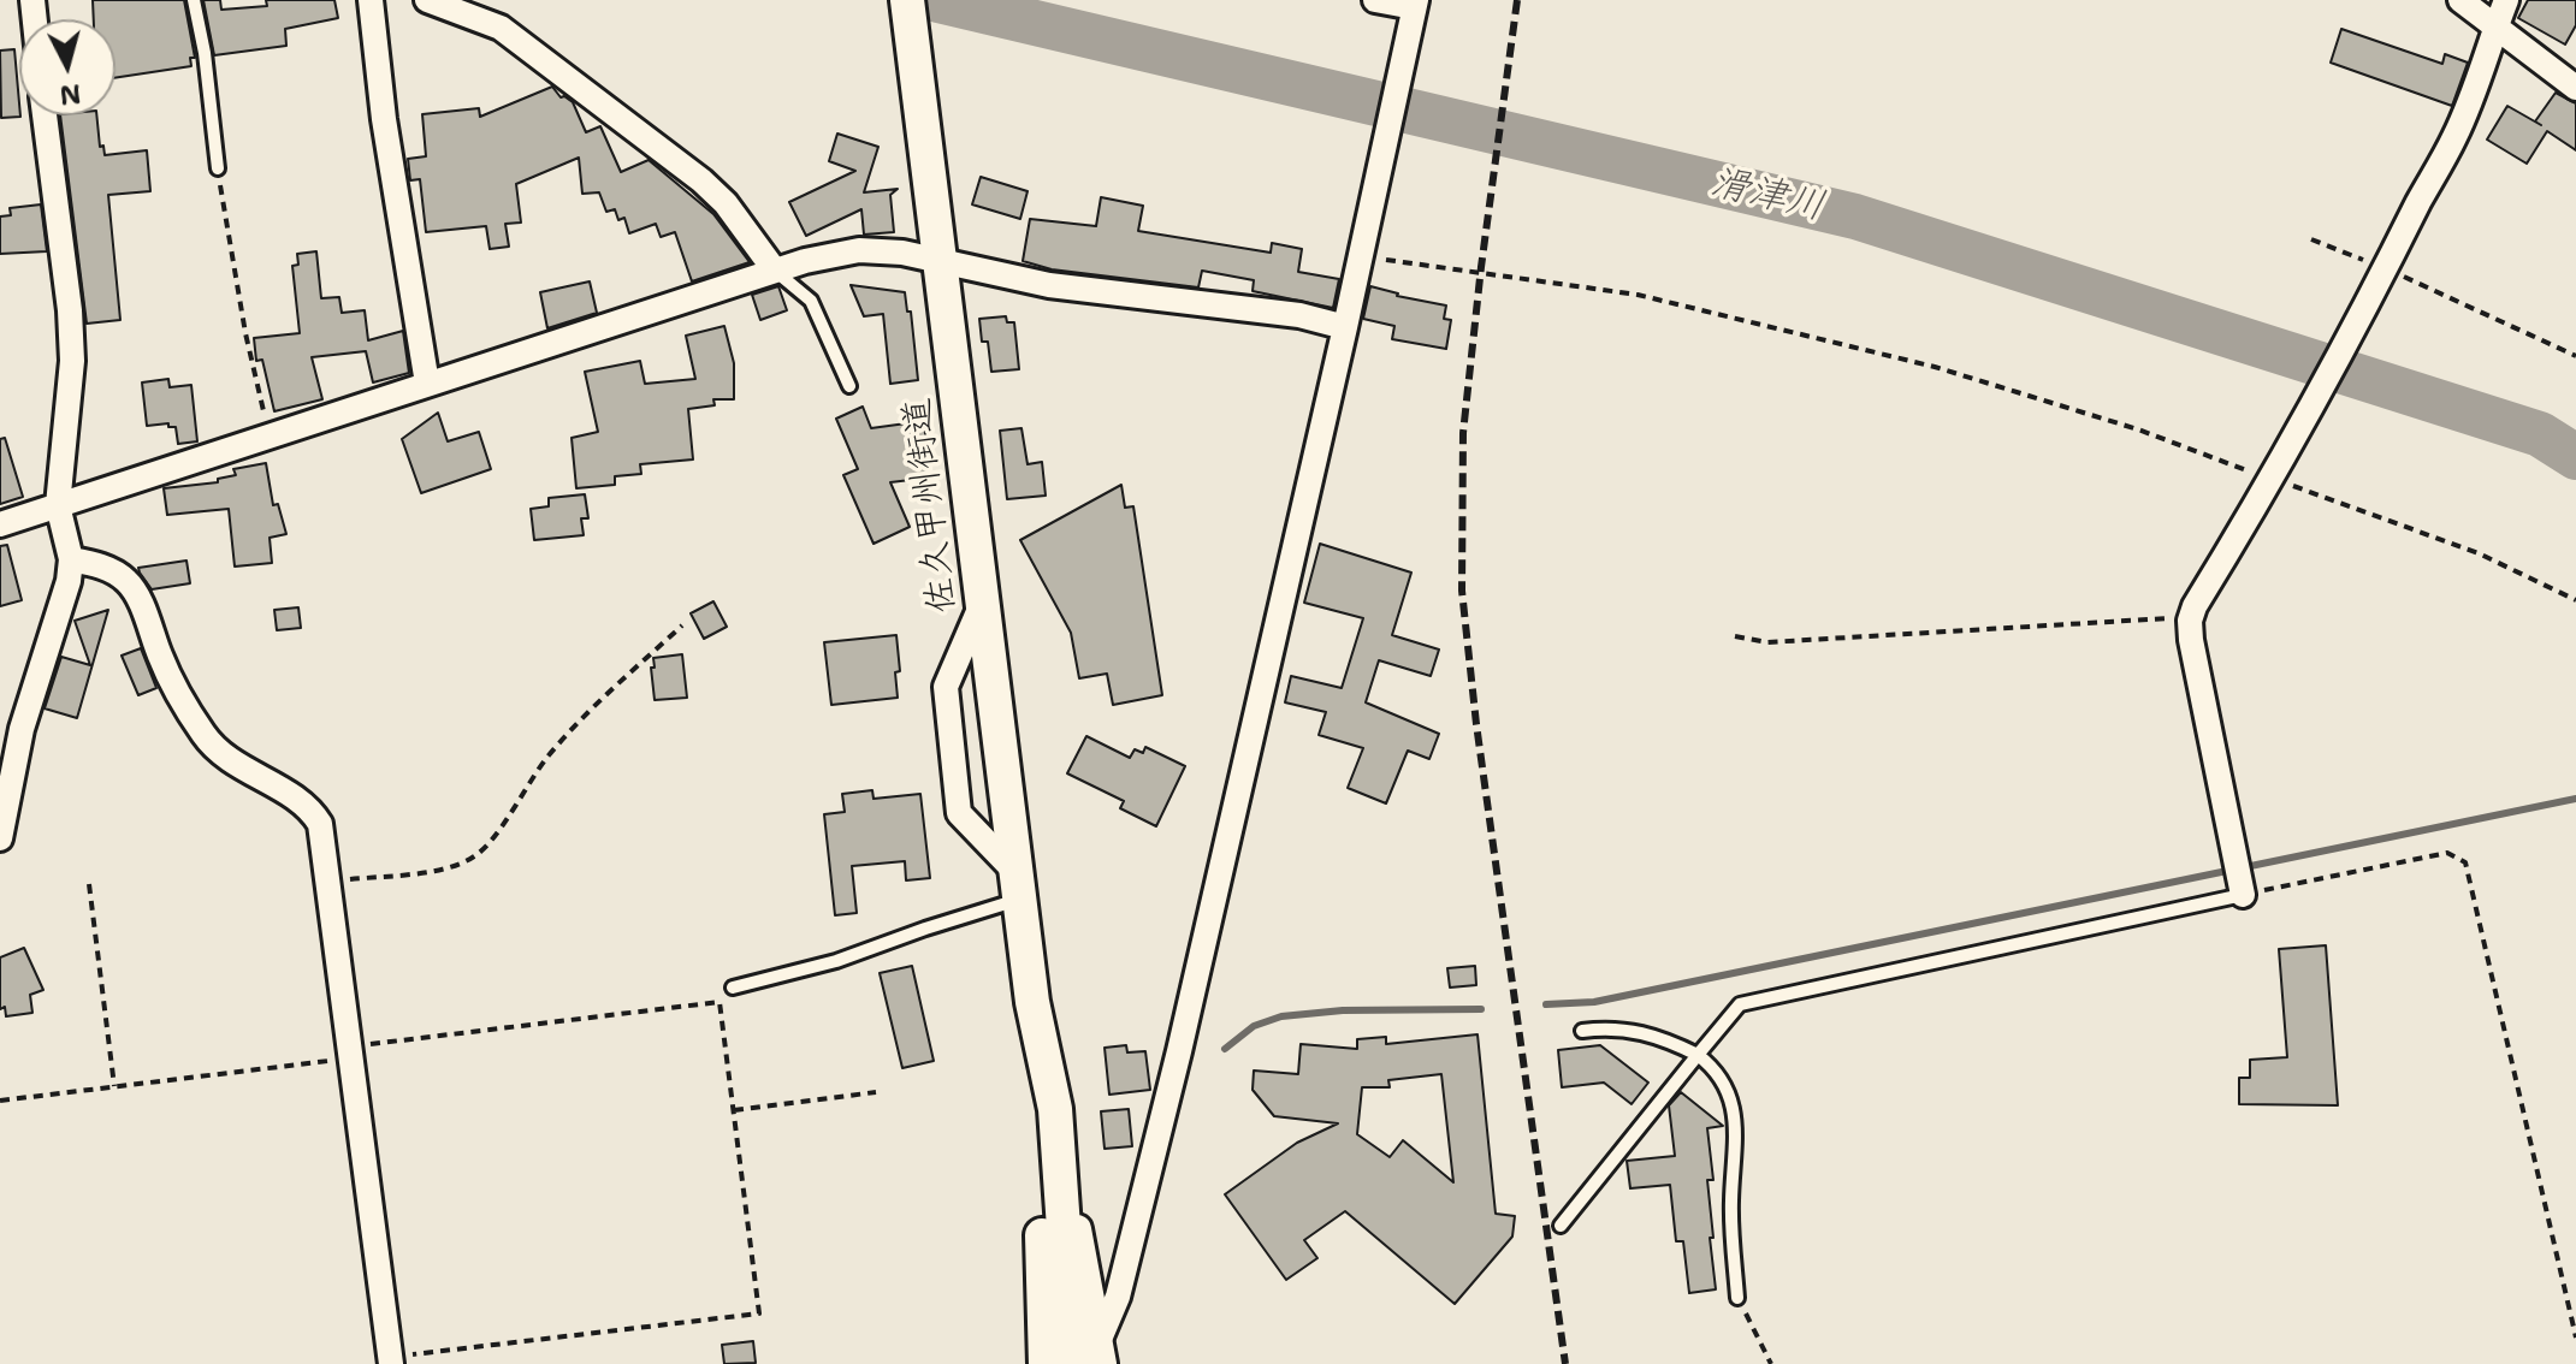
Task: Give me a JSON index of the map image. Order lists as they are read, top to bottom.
{
  "streets": {
    "main road": ["佐久甲州街道"]
  },
  "water": ["滑津川"],
  "north": "bottom"
}
